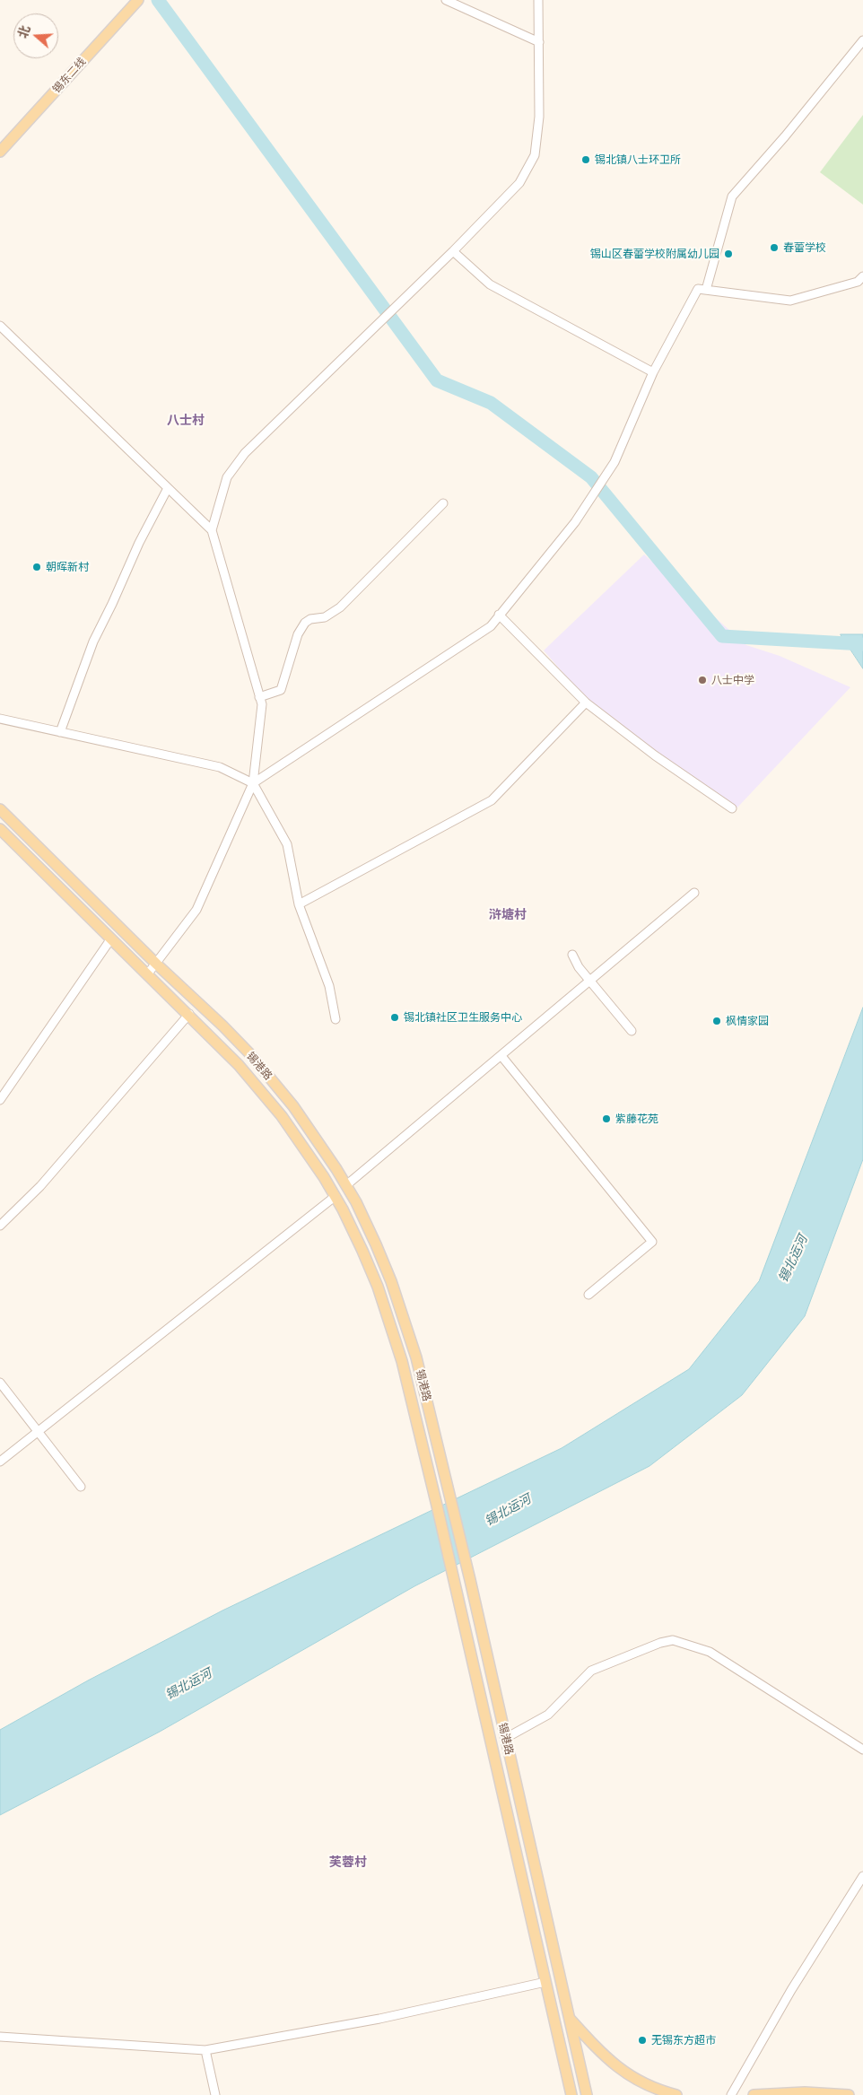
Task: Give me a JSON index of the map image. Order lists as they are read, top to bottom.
{
  "streets": {
    "main road": ["锡东二线", "锡港路"]
  },
  "districts": ["八士村", "浒塘村", "芙蓉村"],
  "water": ["锡北运河"],
  "places": [
    "锡北镇八士环卫所",
    "春蕾学校",
    "锡山区春蕾学校附属幼儿园",
    "朝晖新村",
    "八士中学",
    "锡北镇社区卫生服务中心",
    "枫情家园",
    "紫藤花苑",
    "无锡东方超市"
  ],
  "north": "left"
}
